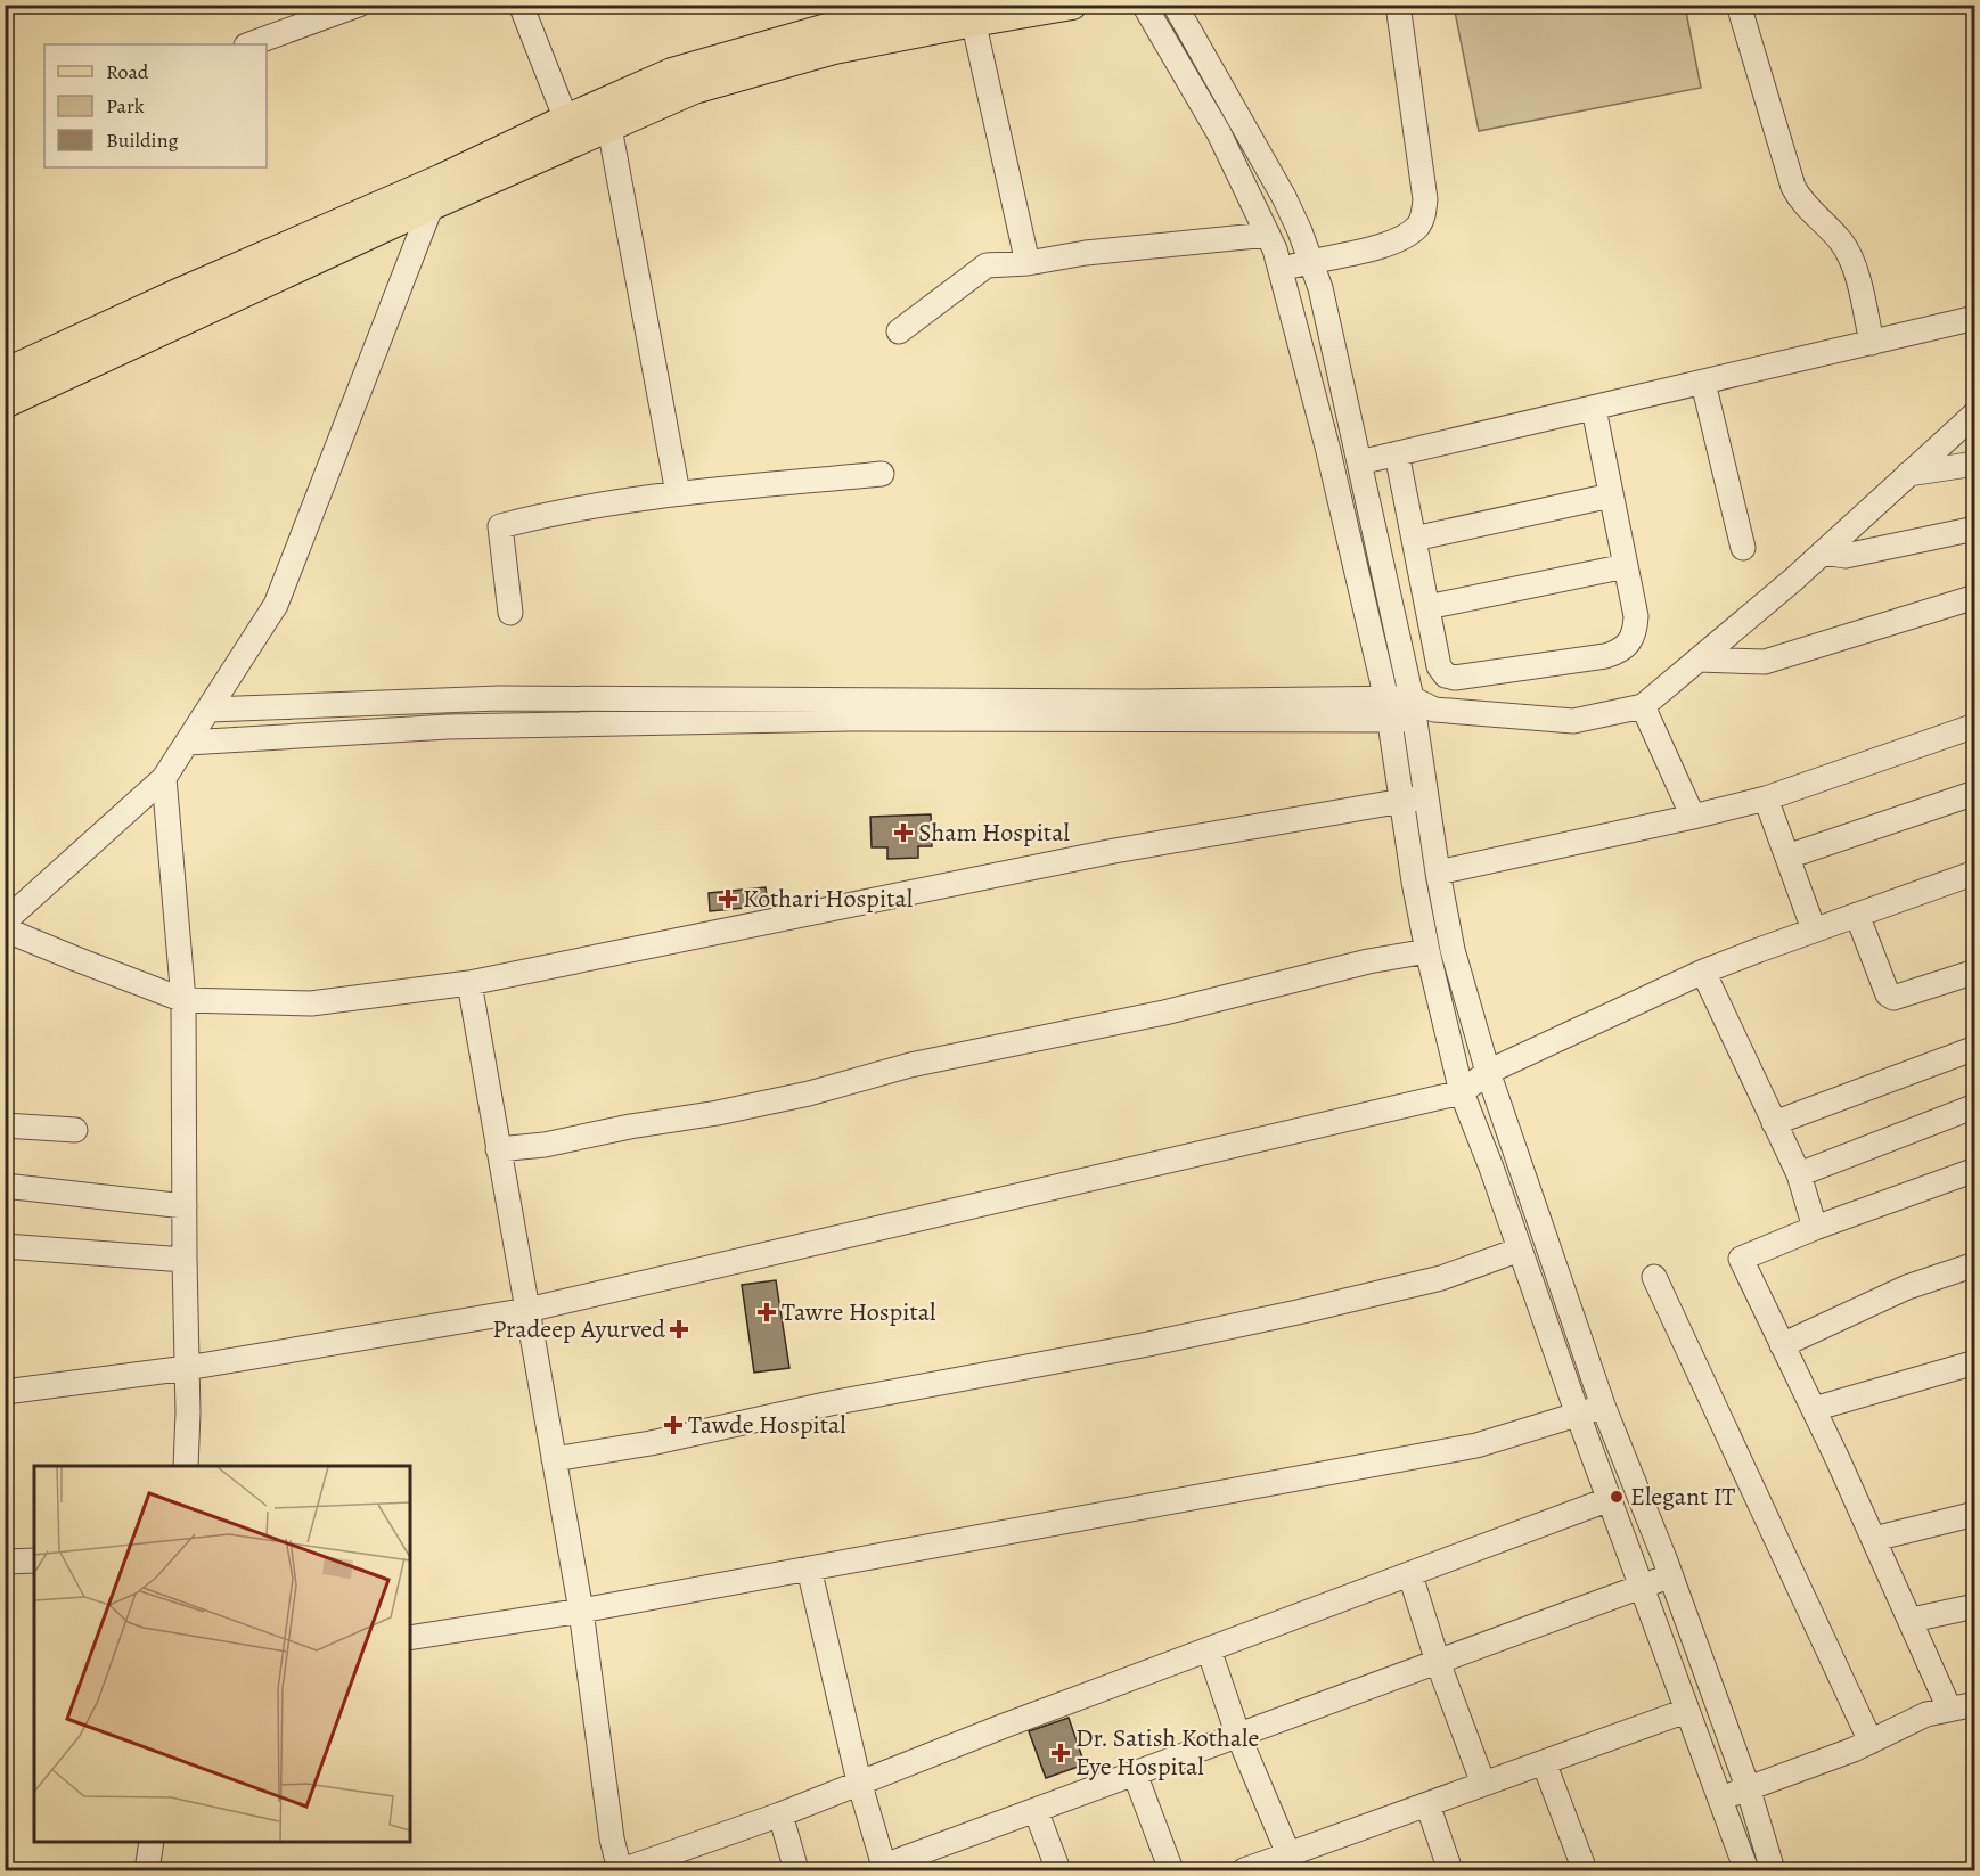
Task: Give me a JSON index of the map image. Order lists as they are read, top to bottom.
{
  "places": {
    "health": [
      "Sham Hospital",
      "Kothari Hospital",
      "Tawre Hospital",
      "Pradeep Ayurved",
      "Tawde Hospital",
      "Dr. Satish Kothale Eye Hospital"
    ],
    "other": ["Elegant IT"]
  },
  "legend": ["Road", "Park", "Building"]
}
